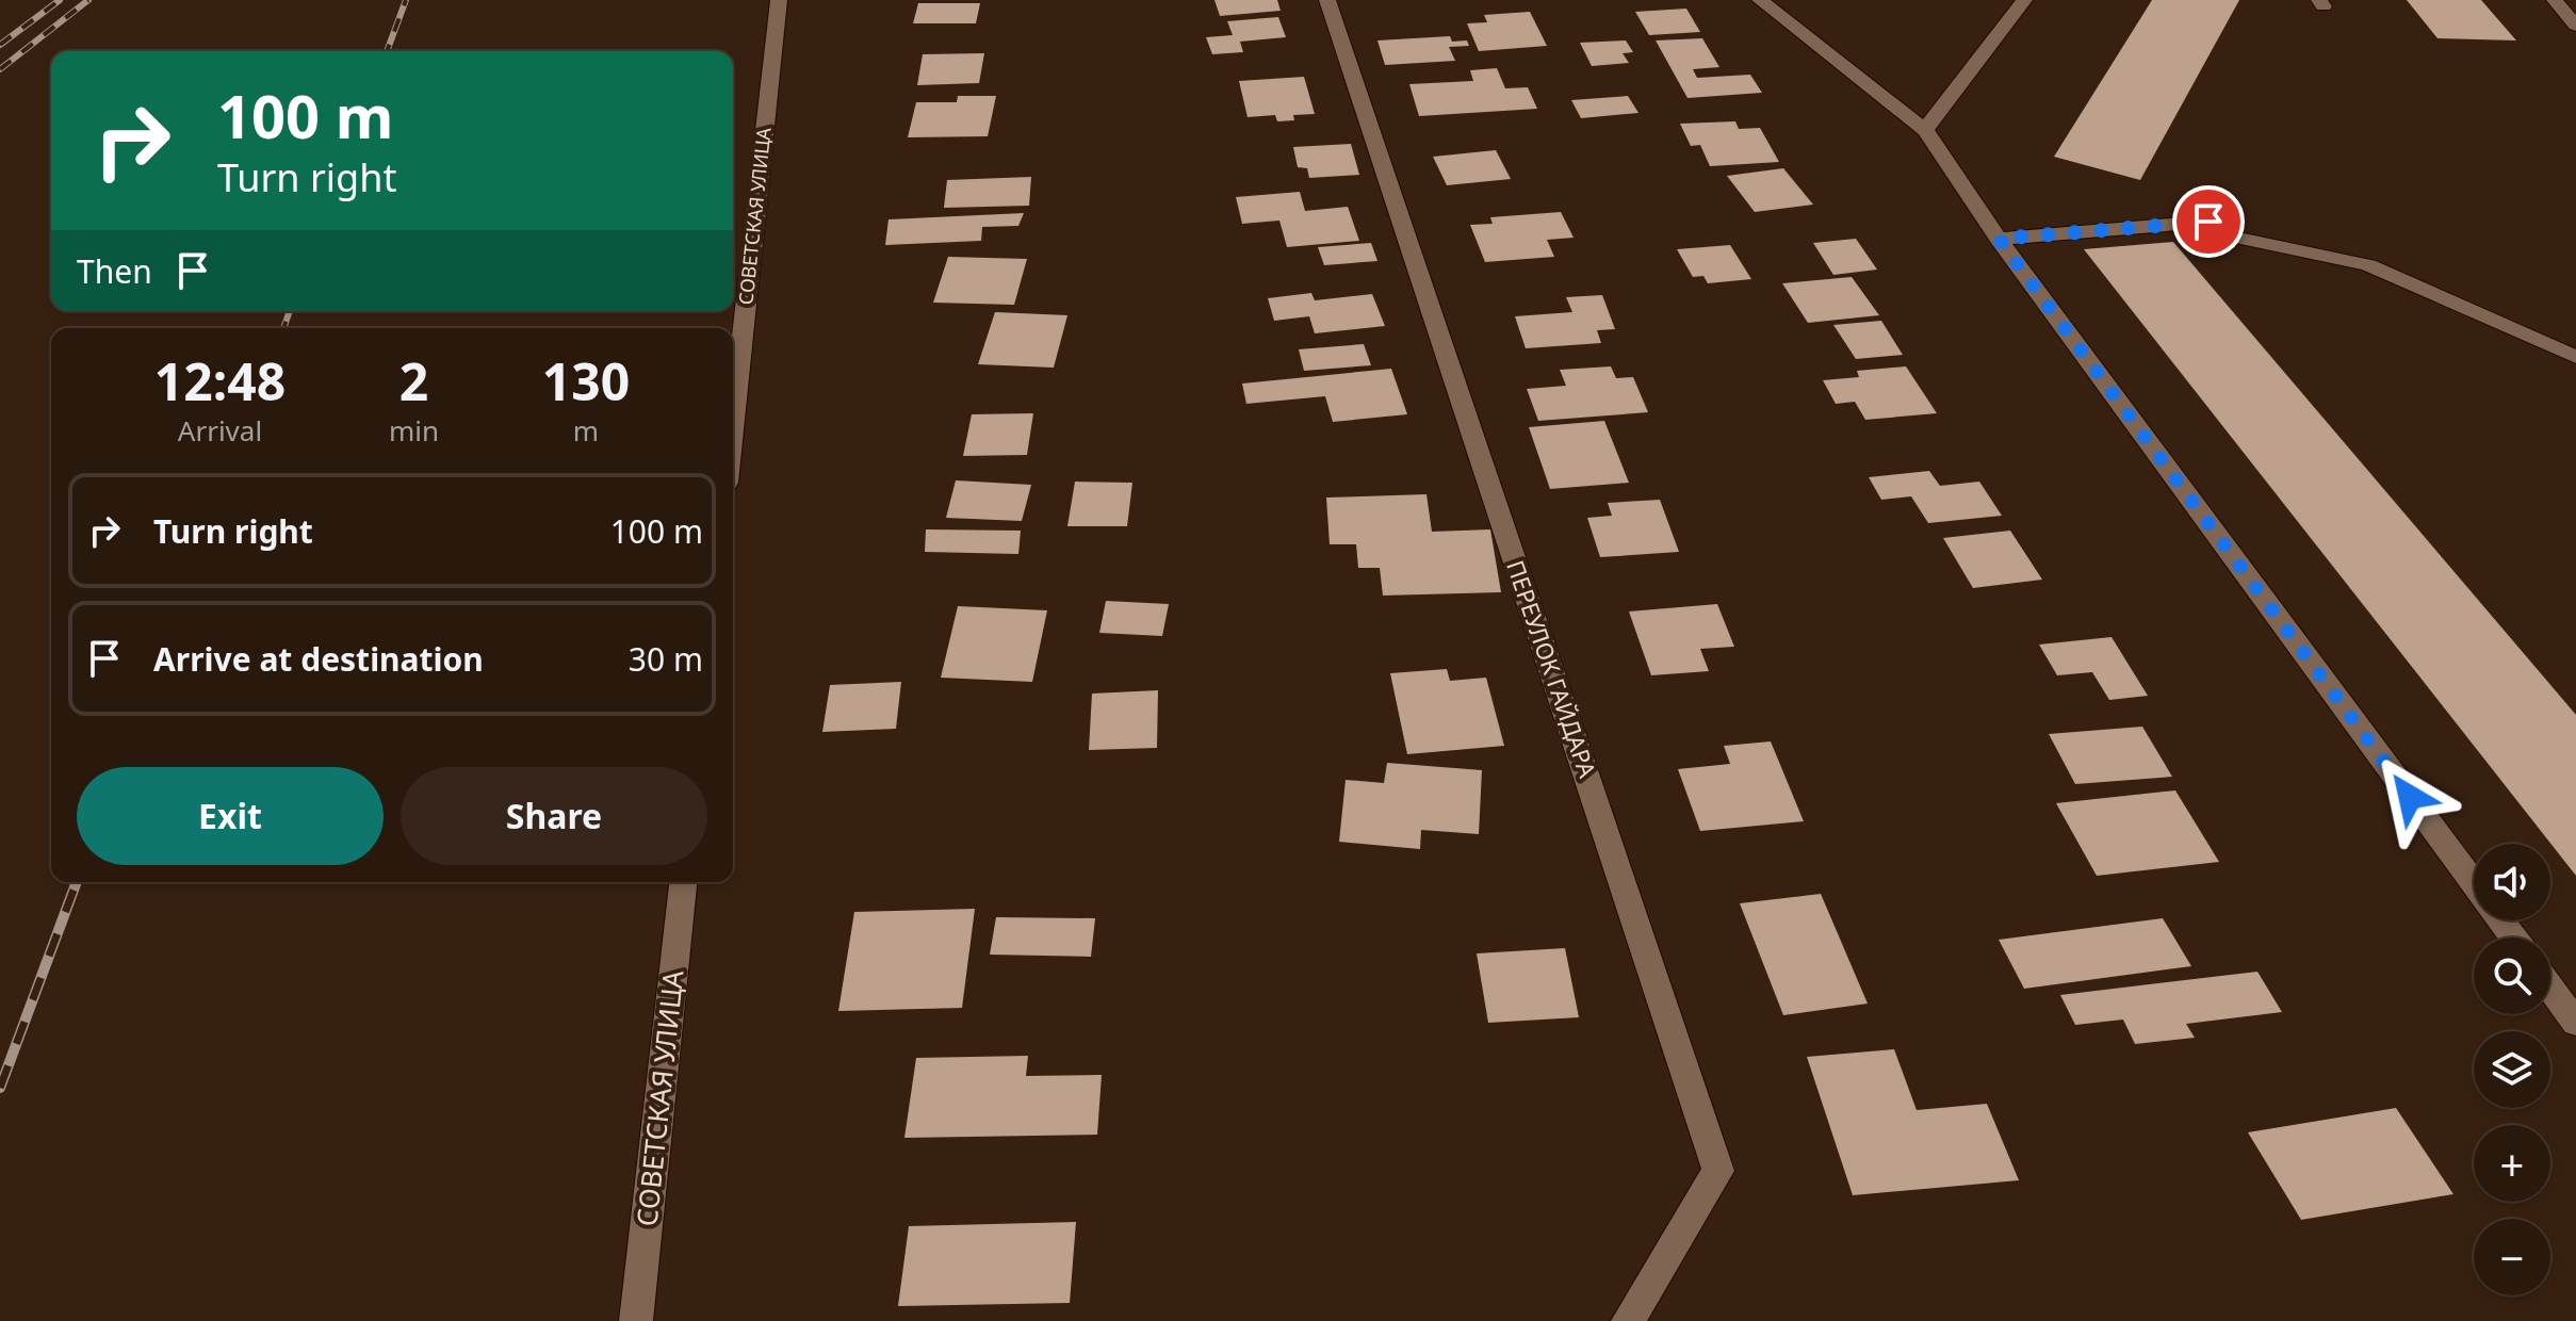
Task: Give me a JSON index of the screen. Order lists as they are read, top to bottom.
{
  "streets": {
    "street": ["СОВЕТСКАЯ УЛИЦА", "ПЕРЕУЛОК ГАЙДАРА"]
  },
  "page": {
    "turn": ["100 m", "Turn right"],
    "then": "Then",
    "eta": [
      "12:48",
      "Arrival",
      "2",
      "min",
      "130",
      "m"
    ],
    "list": [
      {
        "name": "Turn right",
        "value": "100 m"
      },
      {
        "name": "Arrive at destination",
        "value": "30 m"
      }
    ],
    "buttons": ["Exit", "Share"],
    "map_buttons": ["+", "−"]
  }
}
